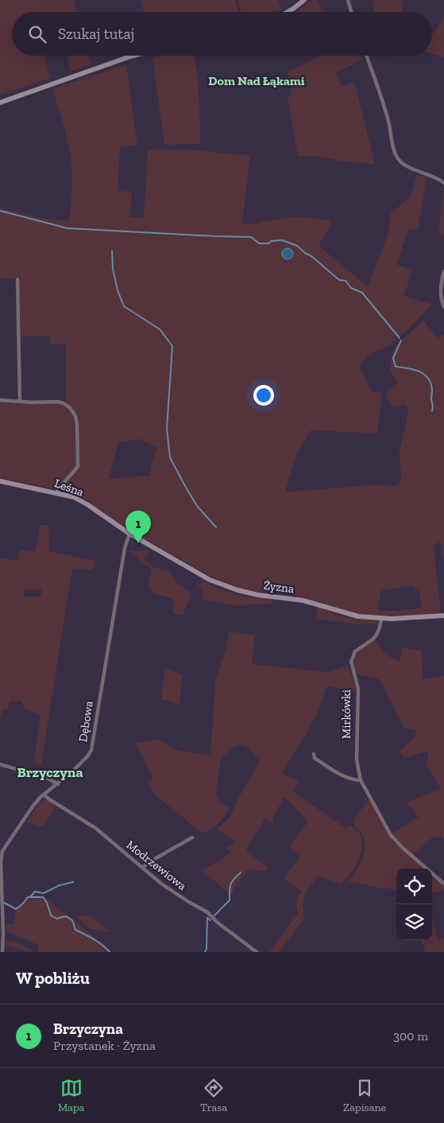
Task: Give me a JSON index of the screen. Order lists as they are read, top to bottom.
{
  "streets": {
    "street": [
      "Leśna",
      "Żyzna",
      "Mirkówki",
      "Dębowa",
      "Modrzewiowa"
    ]
  },
  "crossings": [
    ["Leśna", "Żyzna"],
    ["Żyzna", "Mirkówki"],
    ["Żyzna", "Dębowa"],
    ["Dębowa", "Modrzewiowa"]
  ],
  "districts": ["Dom Nad Łąkami", "Brzyczyna"],
  "page": {
    "search": "Szukaj tutaj",
    "pins": "1",
    "heading": "W pobliżu",
    "list": [
      {
        "mark": "1",
        "name": "Brzyczyna",
        "note": "Przystanek · Żyzna",
        "value": "300 m"
      }
    ],
    "nav": ["Mapa", "Trasa", "Zapisane"]
  }
}
